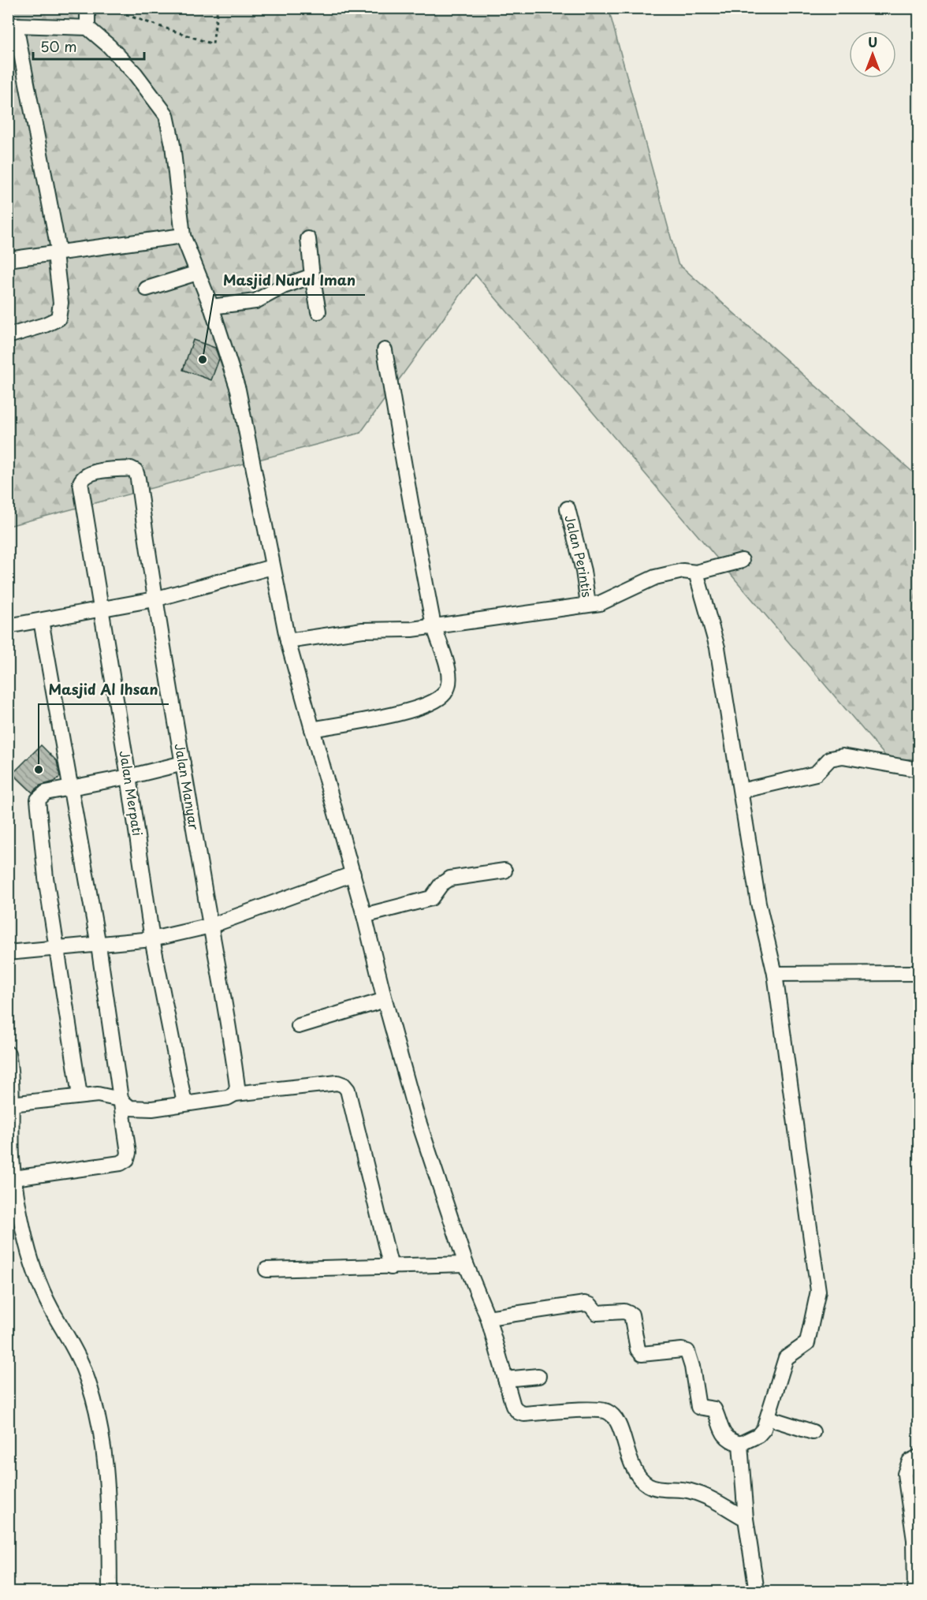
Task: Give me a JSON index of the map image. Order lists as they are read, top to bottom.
{
  "streets": {
    "street": ["Jalan Perintis", "Jalan Manyar", "Jalan Merpati"]
  },
  "crossings": [
    ["Jalan Manyar", "Jalan Merpati"]
  ],
  "places": ["Masjid Nurul Iman", "Masjid Al Ihsan"],
  "scale_bar": "50 m",
  "north": "top"
}
